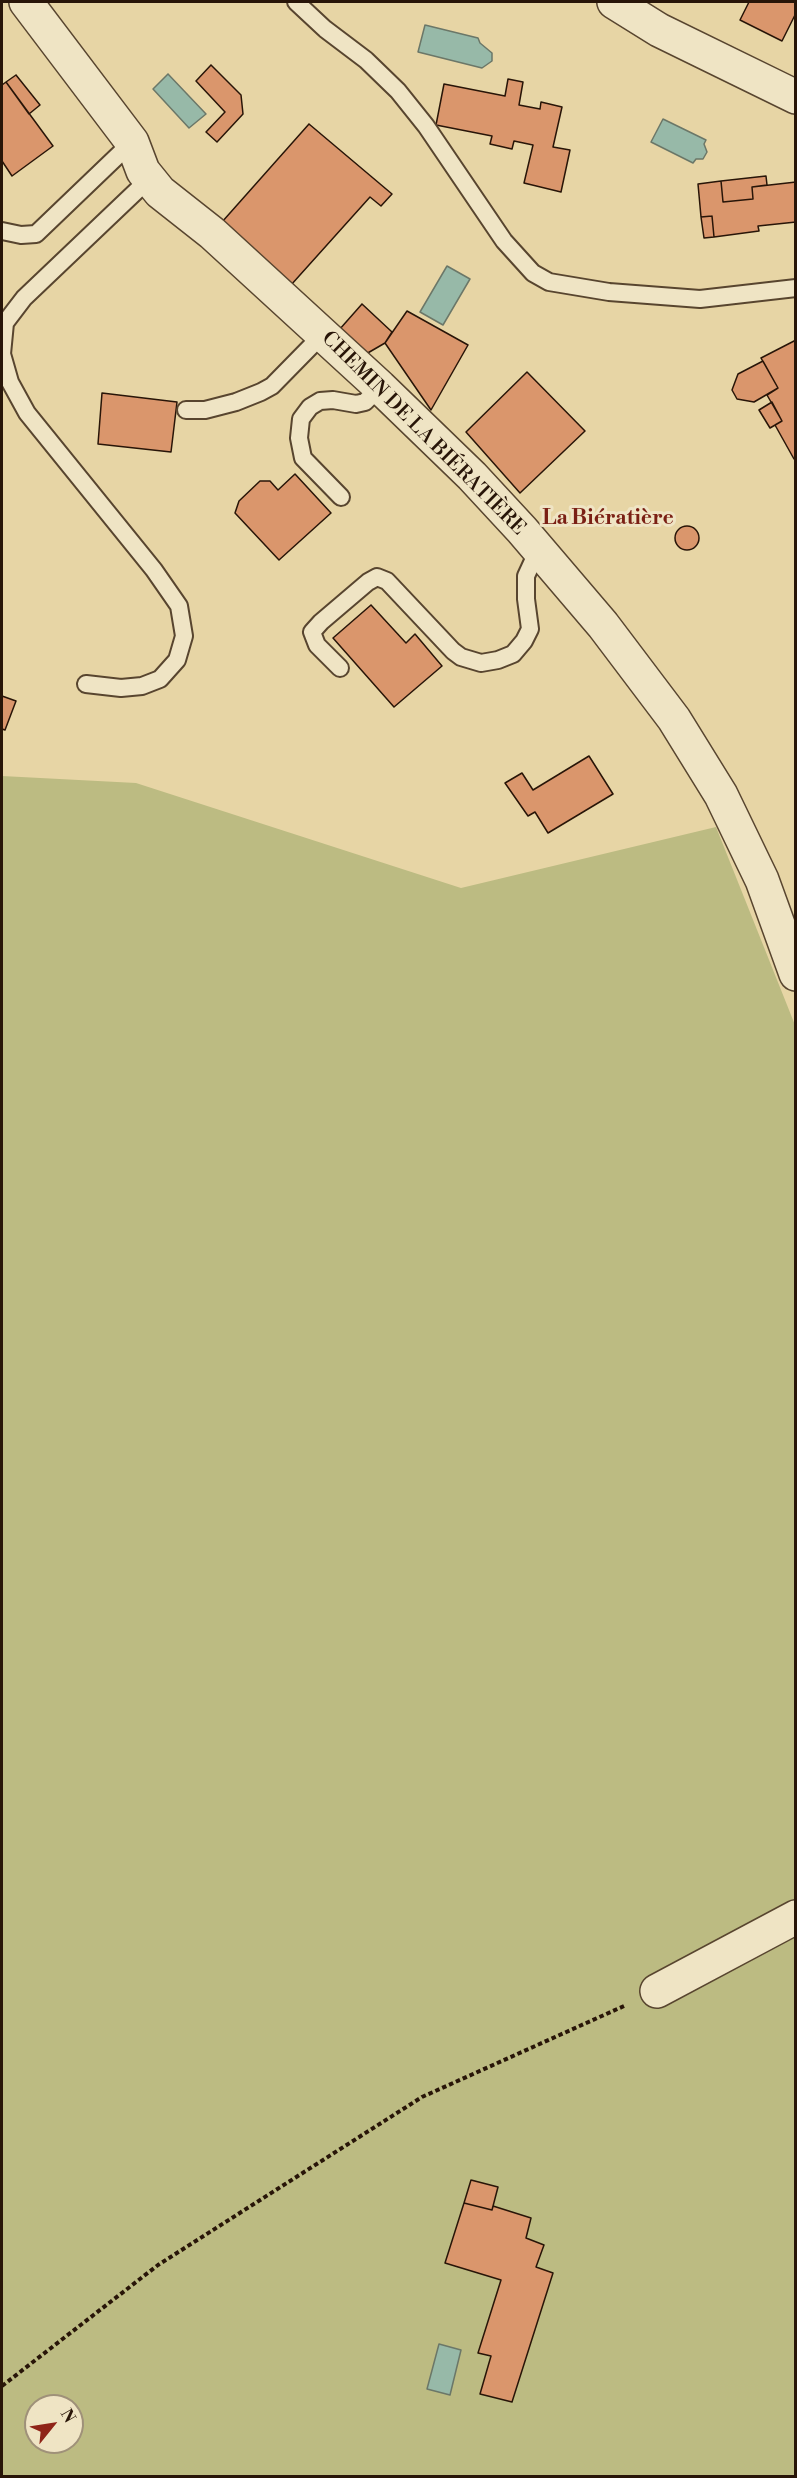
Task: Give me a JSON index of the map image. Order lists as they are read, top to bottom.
{
  "streets": {
    "street": ["CHEMIN DE LA BIÉRATIÈRE"]
  },
  "districts": ["La Biératière"],
  "north": "top right"
}
